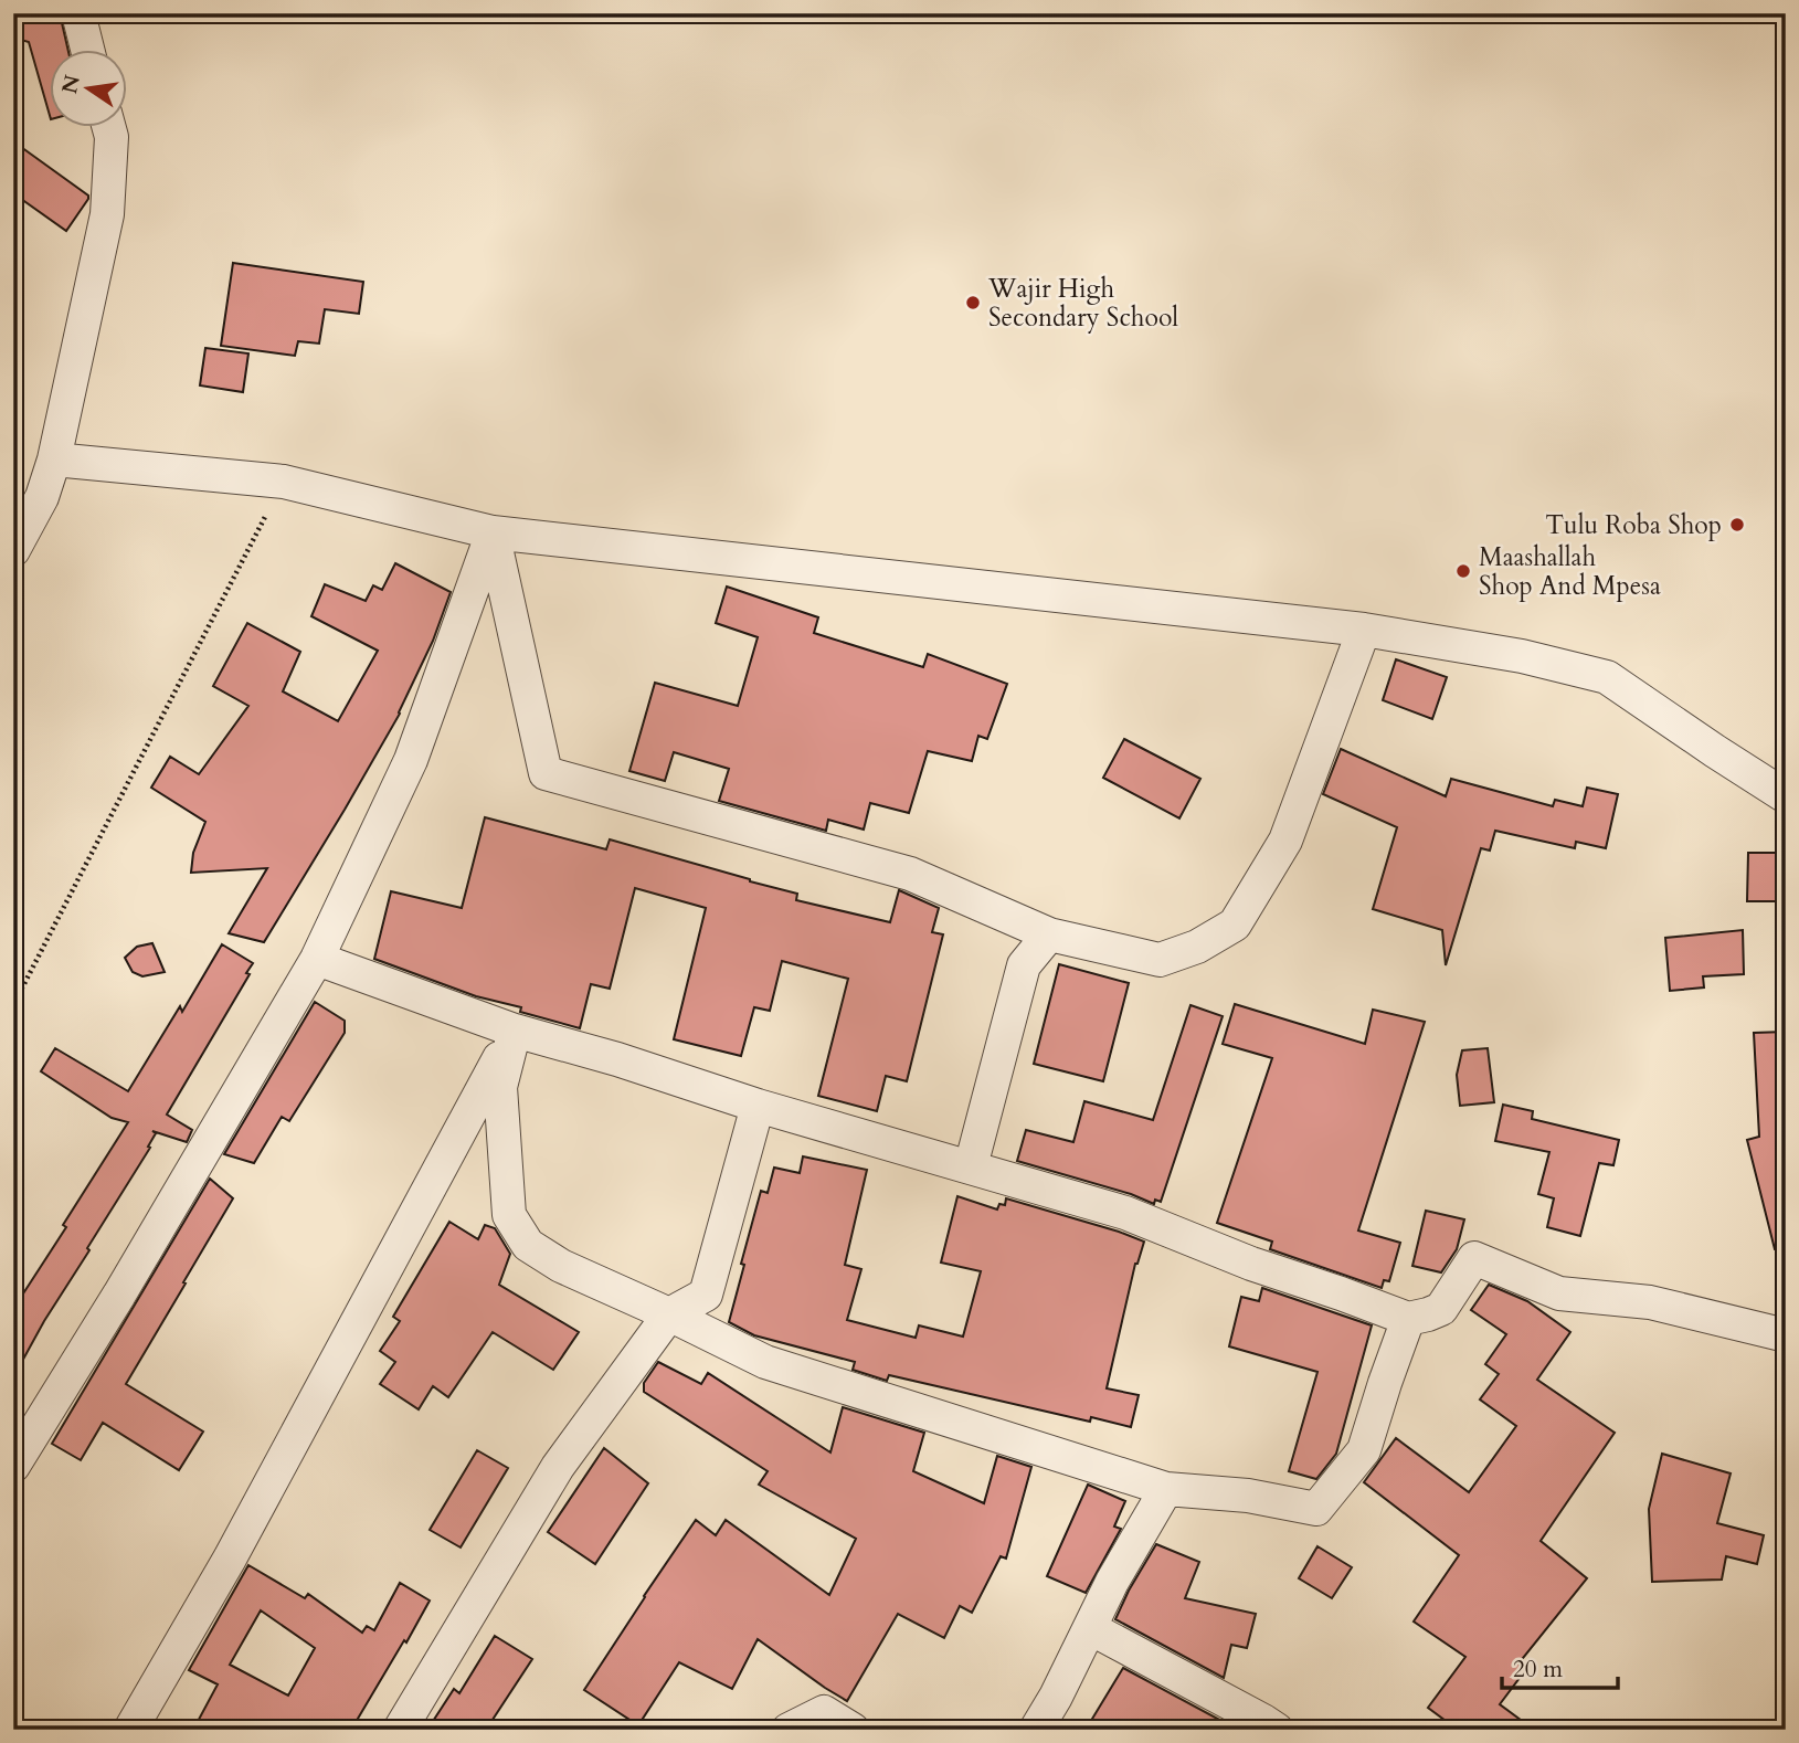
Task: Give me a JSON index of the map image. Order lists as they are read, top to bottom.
{
  "places": ["Wajir High Secondary School", "Tulu Roba Shop", "Maashallah Shop And Mpesa"],
  "scale_bar": "20 m",
  "north": "left"
}
